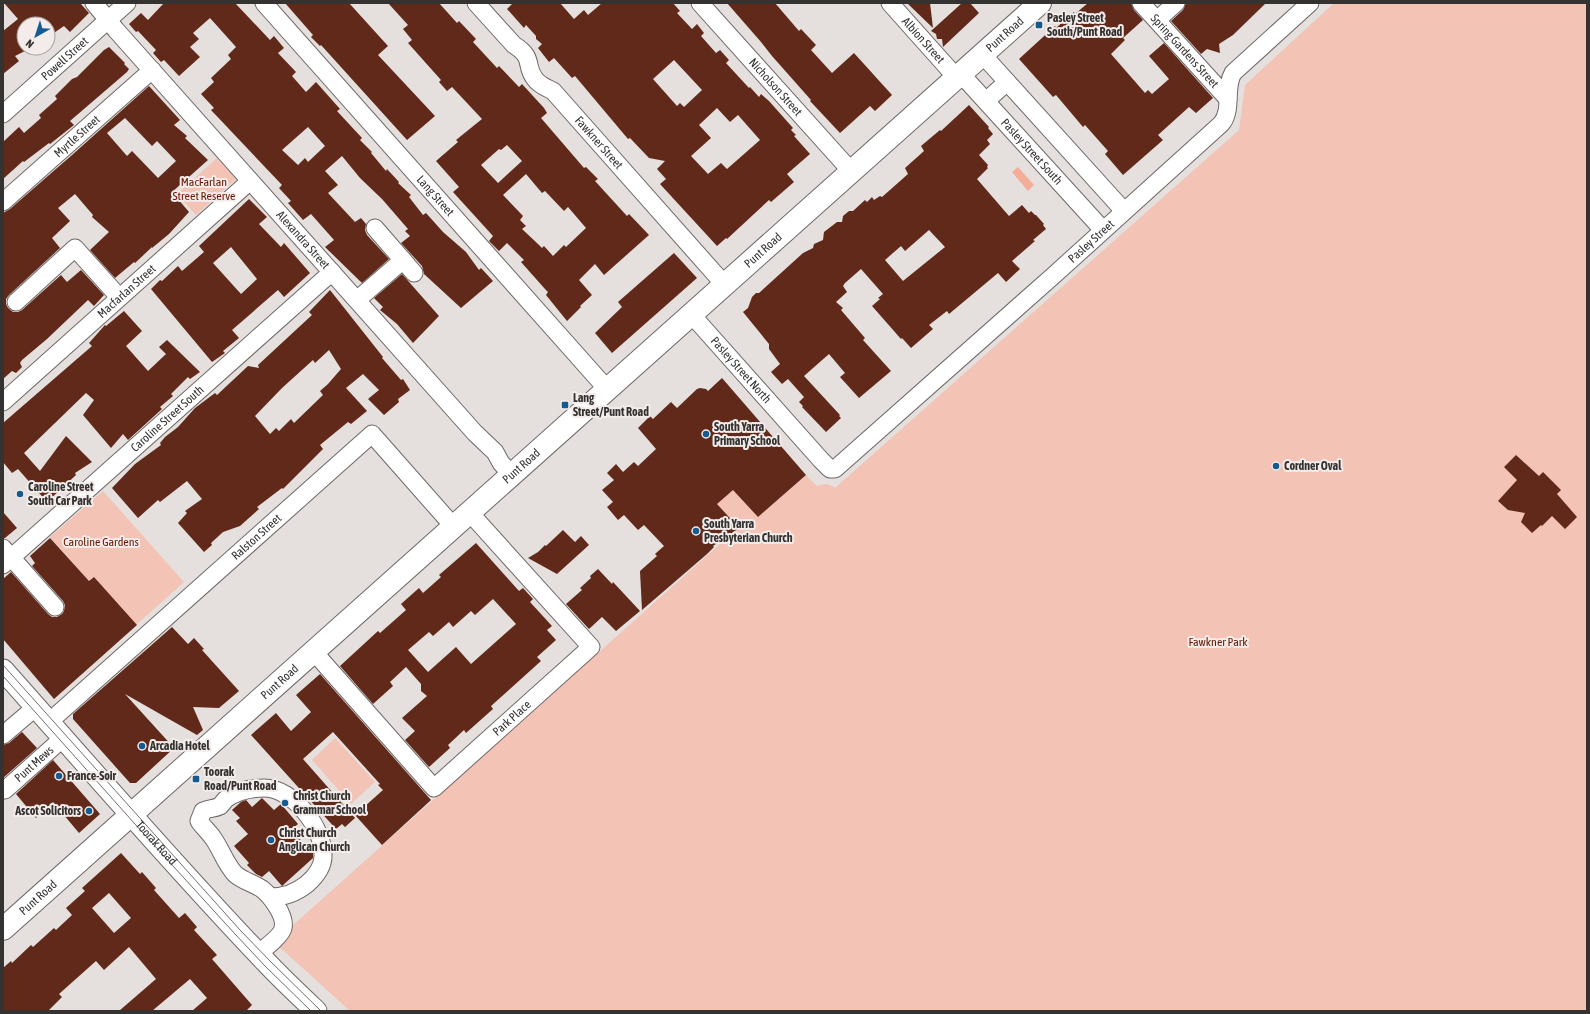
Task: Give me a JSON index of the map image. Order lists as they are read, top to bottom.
{
  "streets": {
    "highway": ["Punt Road"],
    "main road": ["Toorak Road"],
    "street": [
      "Albion Street",
      "Spring Gardens Street",
      "Powell Street",
      "Nicholson Street",
      "Myrtle Street",
      "Fawkner Street",
      "Pasley Street South",
      "Lang Street",
      "Alexandra Street",
      "Pasley Street",
      "Macfarlan Street",
      "Pasley Street North",
      "Caroline Street South",
      "Ralston Street",
      "Park Place",
      "Punt Mews"
    ]
  },
  "crossings": [
    ["Punt Road", "Albion Street"],
    ["Punt Road", "Nicholson Street"],
    ["Punt Road", "Fawkner Street"],
    ["Punt Road", "Pasley Street South"],
    ["Punt Road", "Lang Street"],
    ["Punt Road", "Alexandra Street"],
    ["Punt Road", "Pasley Street North"],
    ["Punt Road", "Ralston Street"],
    ["Punt Road", "Park Place"],
    ["Punt Road", "Toorak Road"],
    ["Albion Street", "Pasley Street South"],
    ["Spring Gardens Street", "Pasley Street"],
    ["Powell Street", "Alexandra Street"],
    ["Myrtle Street", "Alexandra Street"],
    ["Pasley Street South", "Pasley Street"],
    ["Alexandra Street", "Macfarlan Street"],
    ["Alexandra Street", "Caroline Street South"],
    ["Pasley Street", "Pasley Street North"],
    ["Ralston Street", "Toorak Road"],
    ["Punt Mews", "Toorak Road"]
  ],
  "parks": ["MacFarlan Street Reserve", "Caroline Gardens", "Fawkner Park"],
  "places": {
    "transit": ["Pasley Street South/Punt Road", "Lang Street/Punt Road", "Toorak Road/Punt Road"],
    "other": [
      "South Yarra Primary School",
      "Cordner Oval",
      "Caroline Street South Car Park",
      "South Yarra Presbyterian Church",
      "Arcadia Hotel",
      "France-Soir",
      "Christ Church Grammar School",
      "Ascot Solicitors",
      "Christ Church Anglican Church"
    ]
  },
  "north": "bottom left"
}
